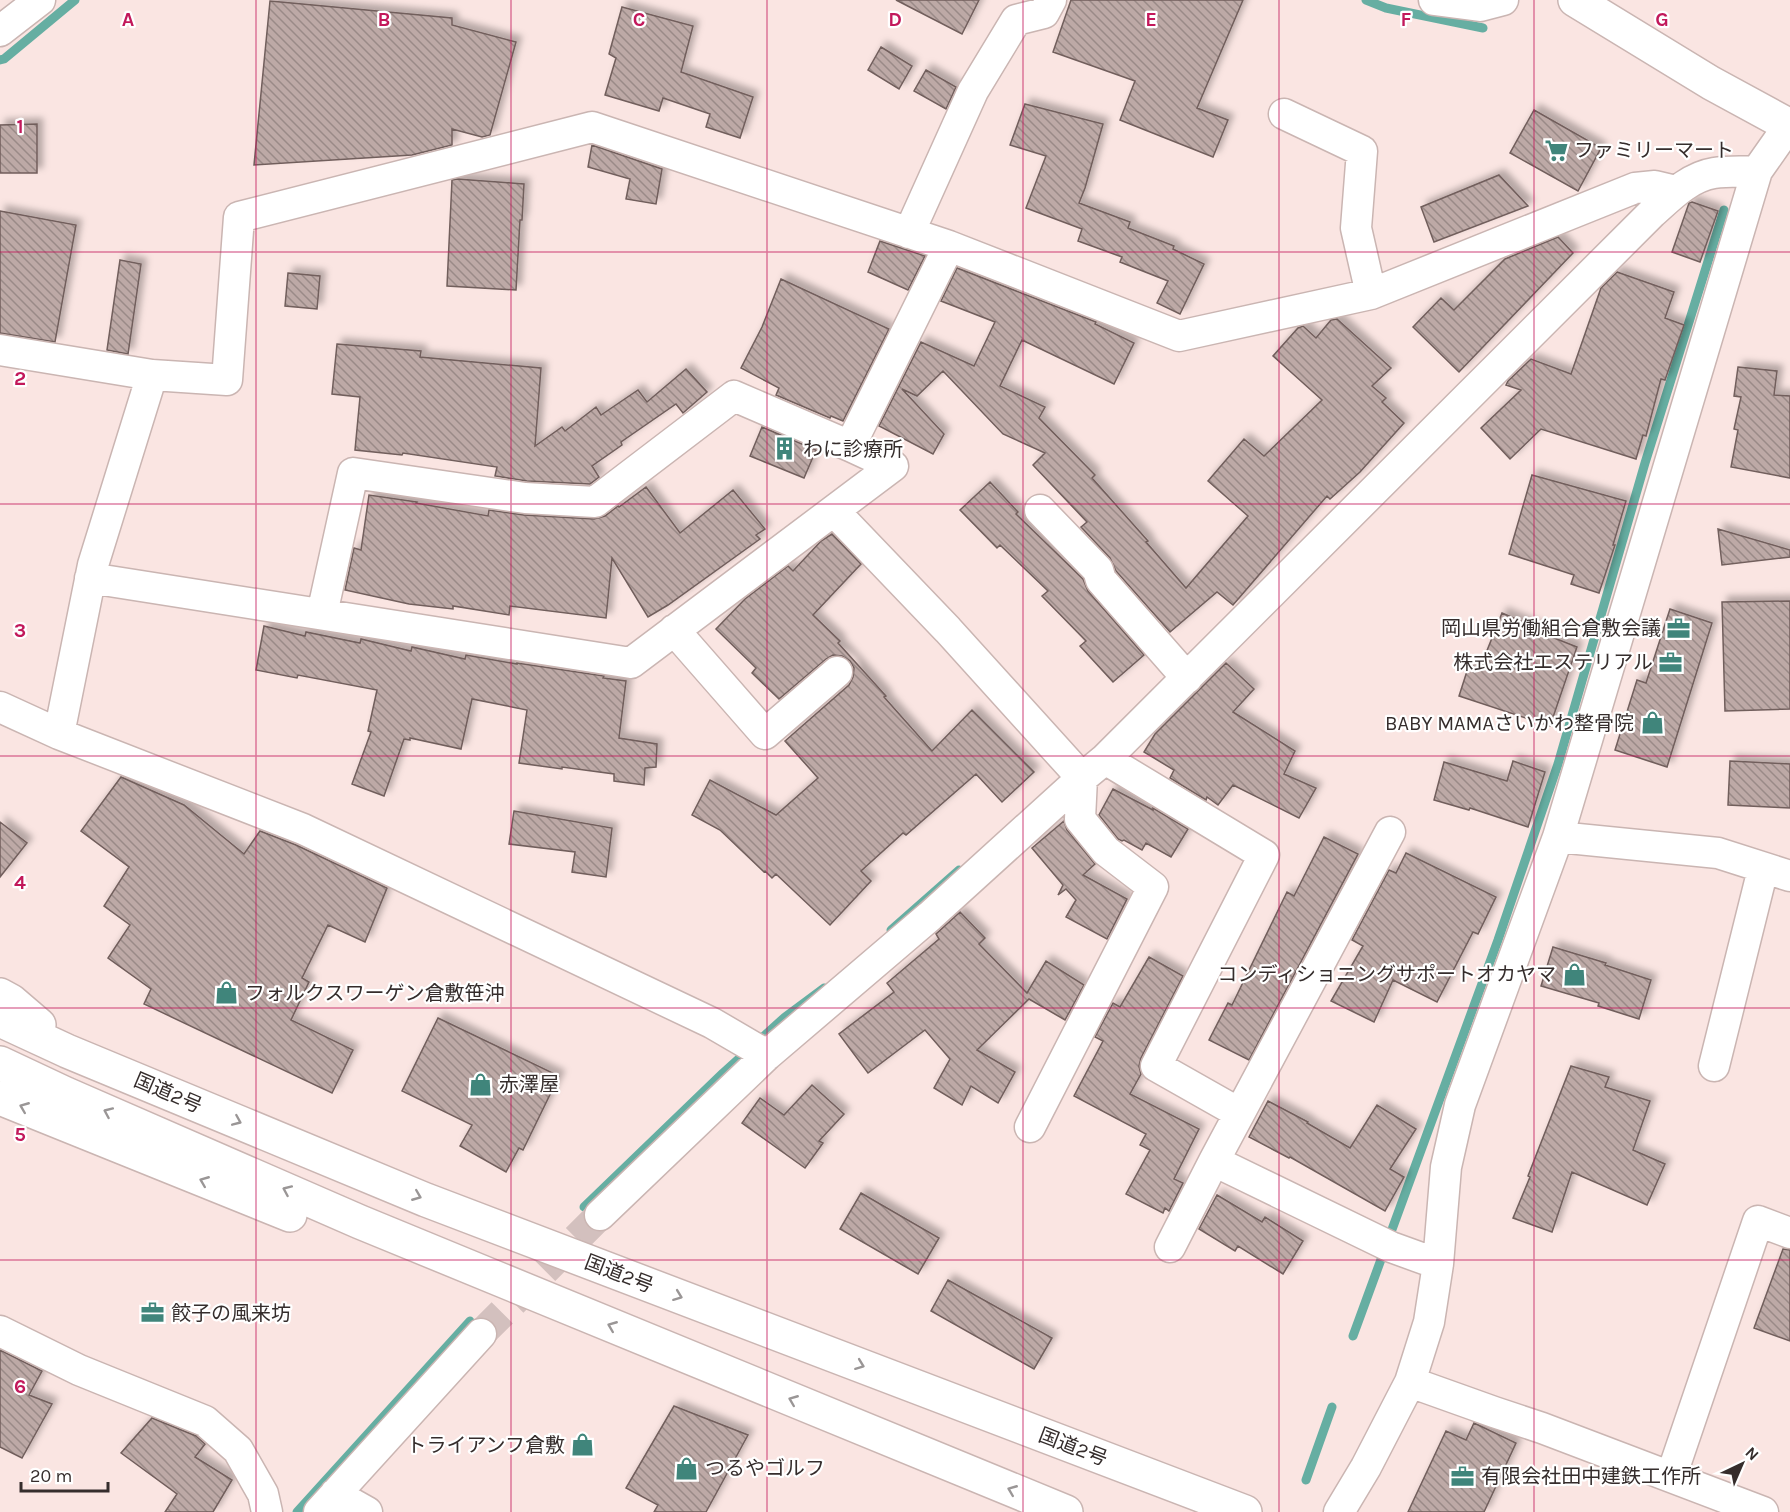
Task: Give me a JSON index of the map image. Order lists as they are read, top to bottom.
{
  "streets": {
    "main road": ["国道2号"]
  },
  "places": {
    "supermarket": ["ファミリーマート"],
    "building": ["わに診療所"],
    "office": [
      "岡山県労働組合倉敷会議",
      "株式会社エステリアル",
      "餃子の風来坊",
      "有限会社田中建鉄工作所"
    ],
    "shop": [
      "BABY MAMAさいかわ整骨院",
      "コンディショニングサポートオカヤマ",
      "フォルクスワーゲン倉敷笹沖",
      "赤澤屋",
      "トライアンフ倉敷",
      "つるやゴルフ"
    ]
  },
  "scale_bar": "20 m",
  "north": "top right",
  "grid": {
    "columns": [
      "A",
      "B",
      "C",
      "D",
      "E",
      "F",
      "G"
    ],
    "rows": [
      "1",
      "2",
      "3",
      "4",
      "5",
      "6"
    ]
  }
}
